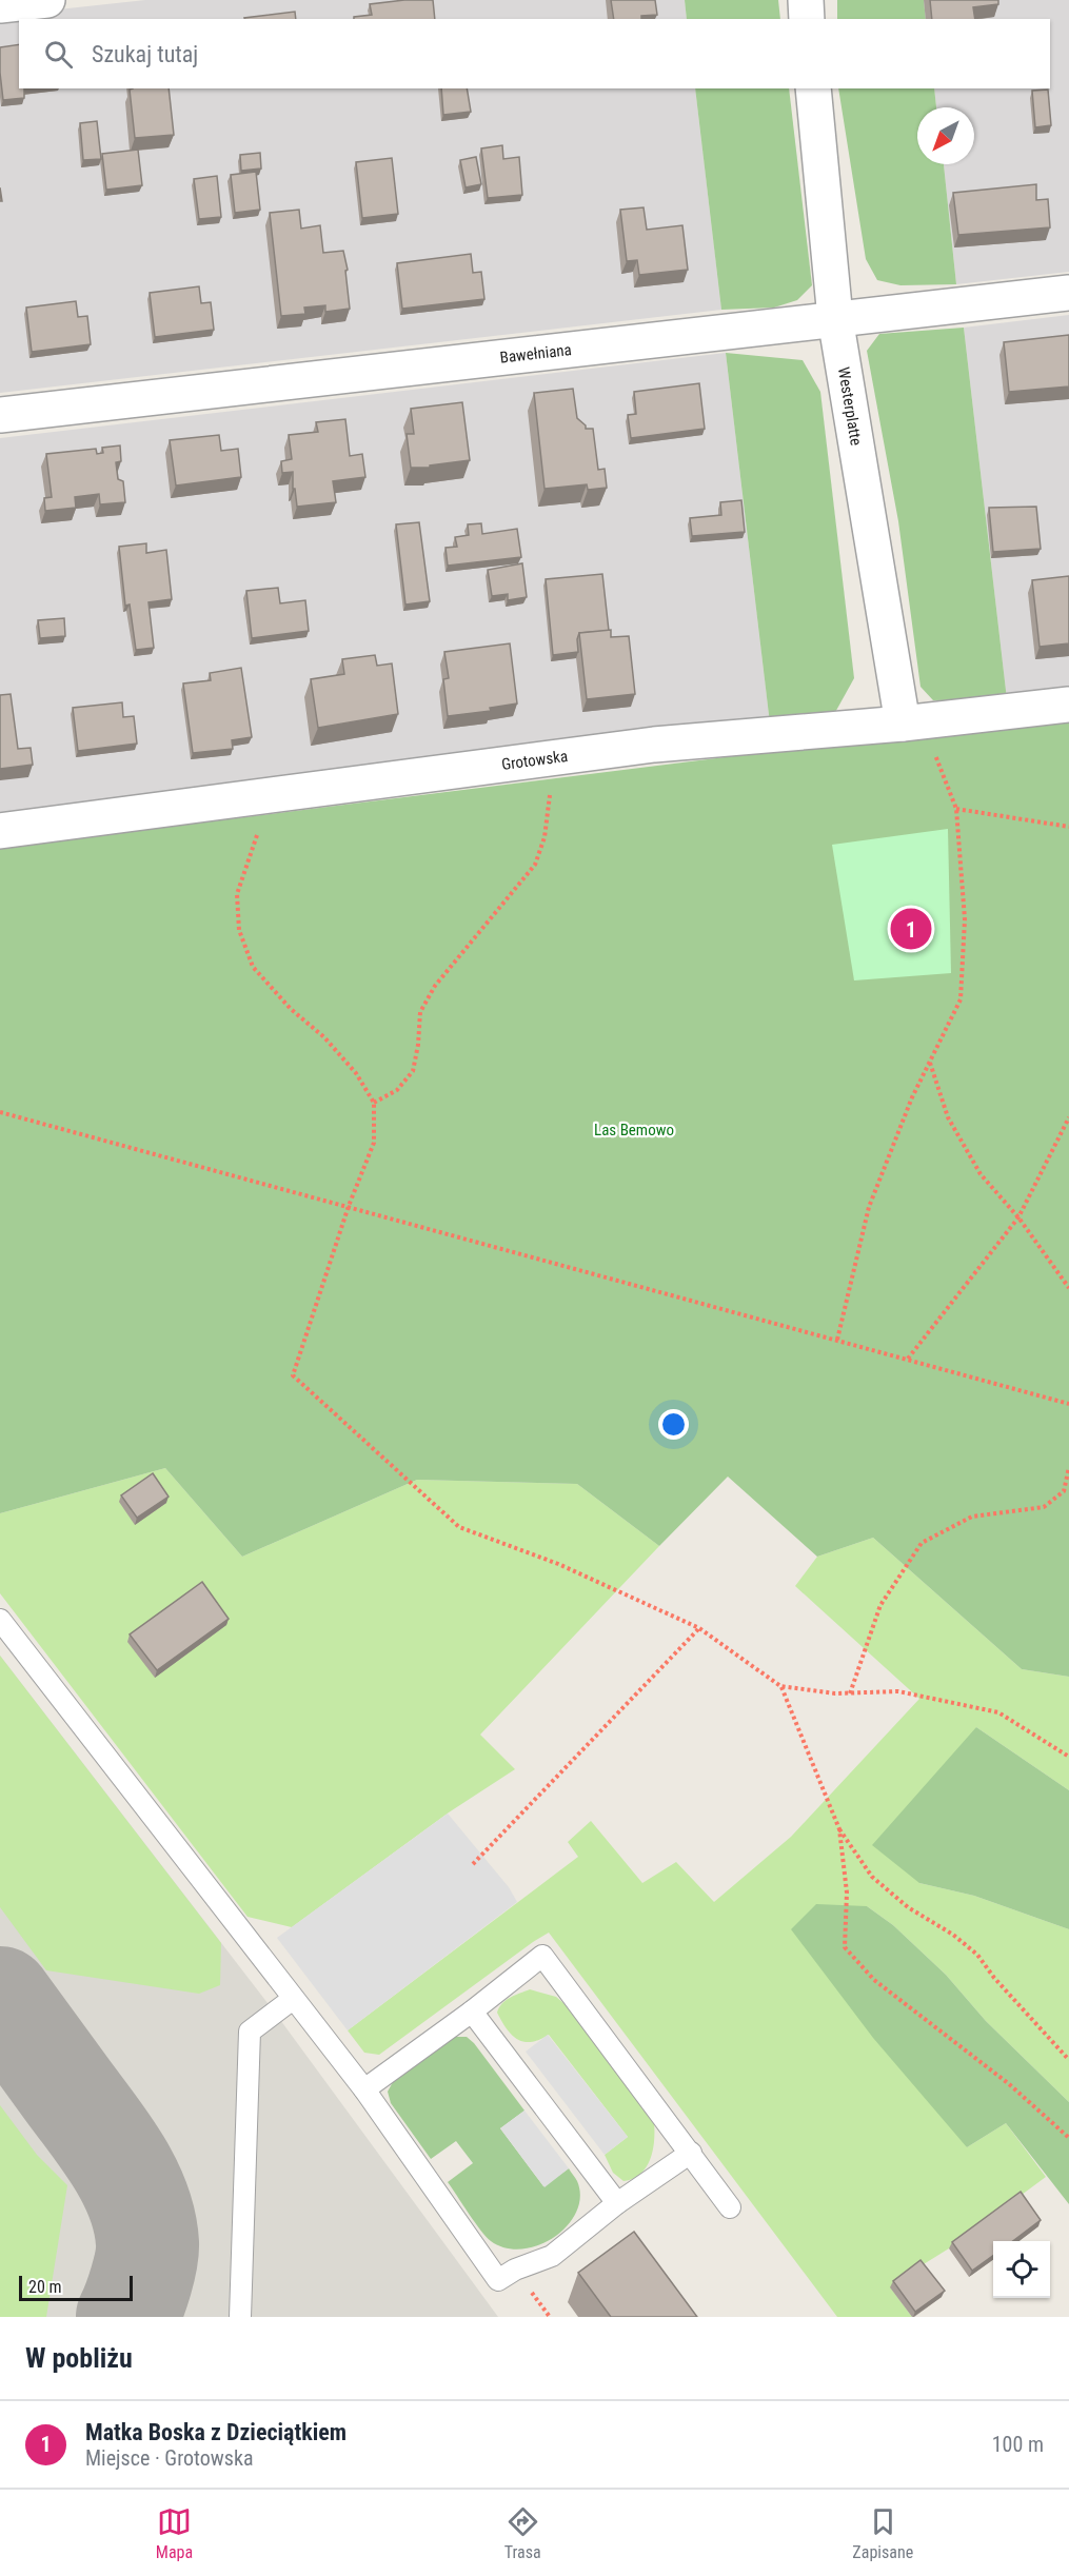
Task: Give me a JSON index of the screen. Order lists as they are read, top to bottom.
{
  "streets": {
    "street": ["Bawełniana", "Westerplatte", "Grotowska"]
  },
  "crossings": [
    ["Bawełniana", "Westerplatte"],
    ["Westerplatte", "Grotowska"]
  ],
  "parks": ["Las Bemowo"],
  "scale_bar": "20 m",
  "north": "bottom left",
  "page": {
    "search": "Szukaj tutaj",
    "pins": "1",
    "scale": "20 m",
    "heading": "W pobliżu",
    "list": [
      {
        "mark": "1",
        "name": "Matka Boska z Dzieciątkiem",
        "note": "Miejsce · Grotowska",
        "value": "100 m"
      }
    ],
    "nav": ["Mapa", "Trasa", "Zapisane"]
  }
}
